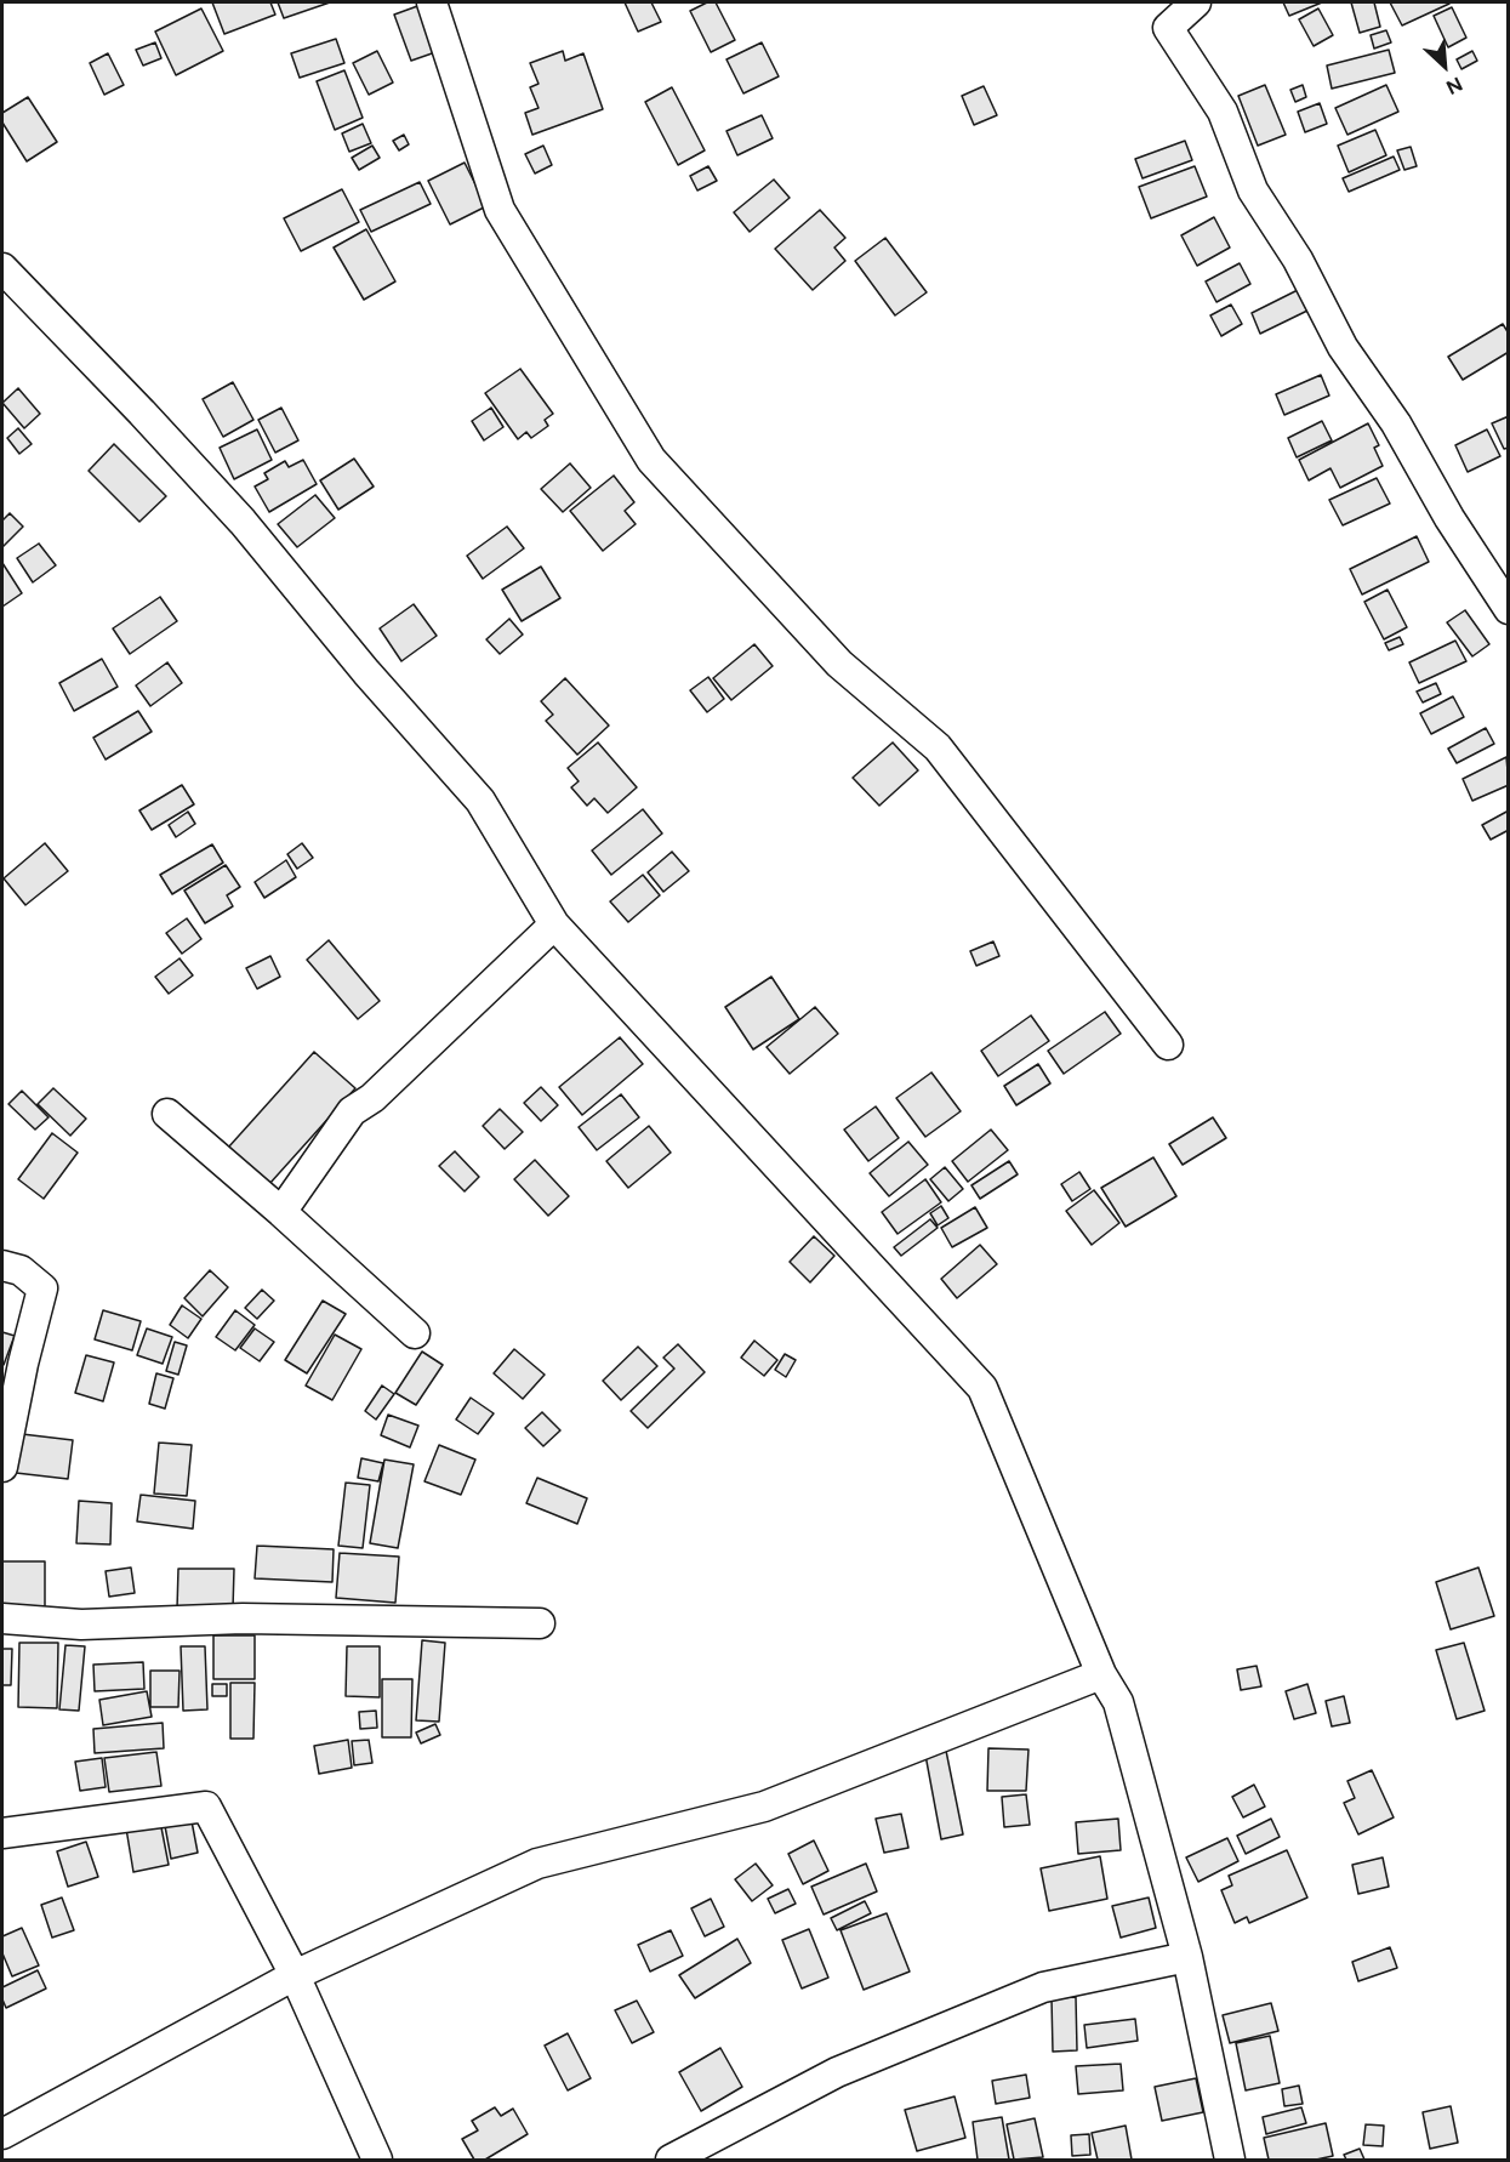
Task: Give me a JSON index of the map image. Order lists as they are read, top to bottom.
{
  "north": "bottom right"
}
